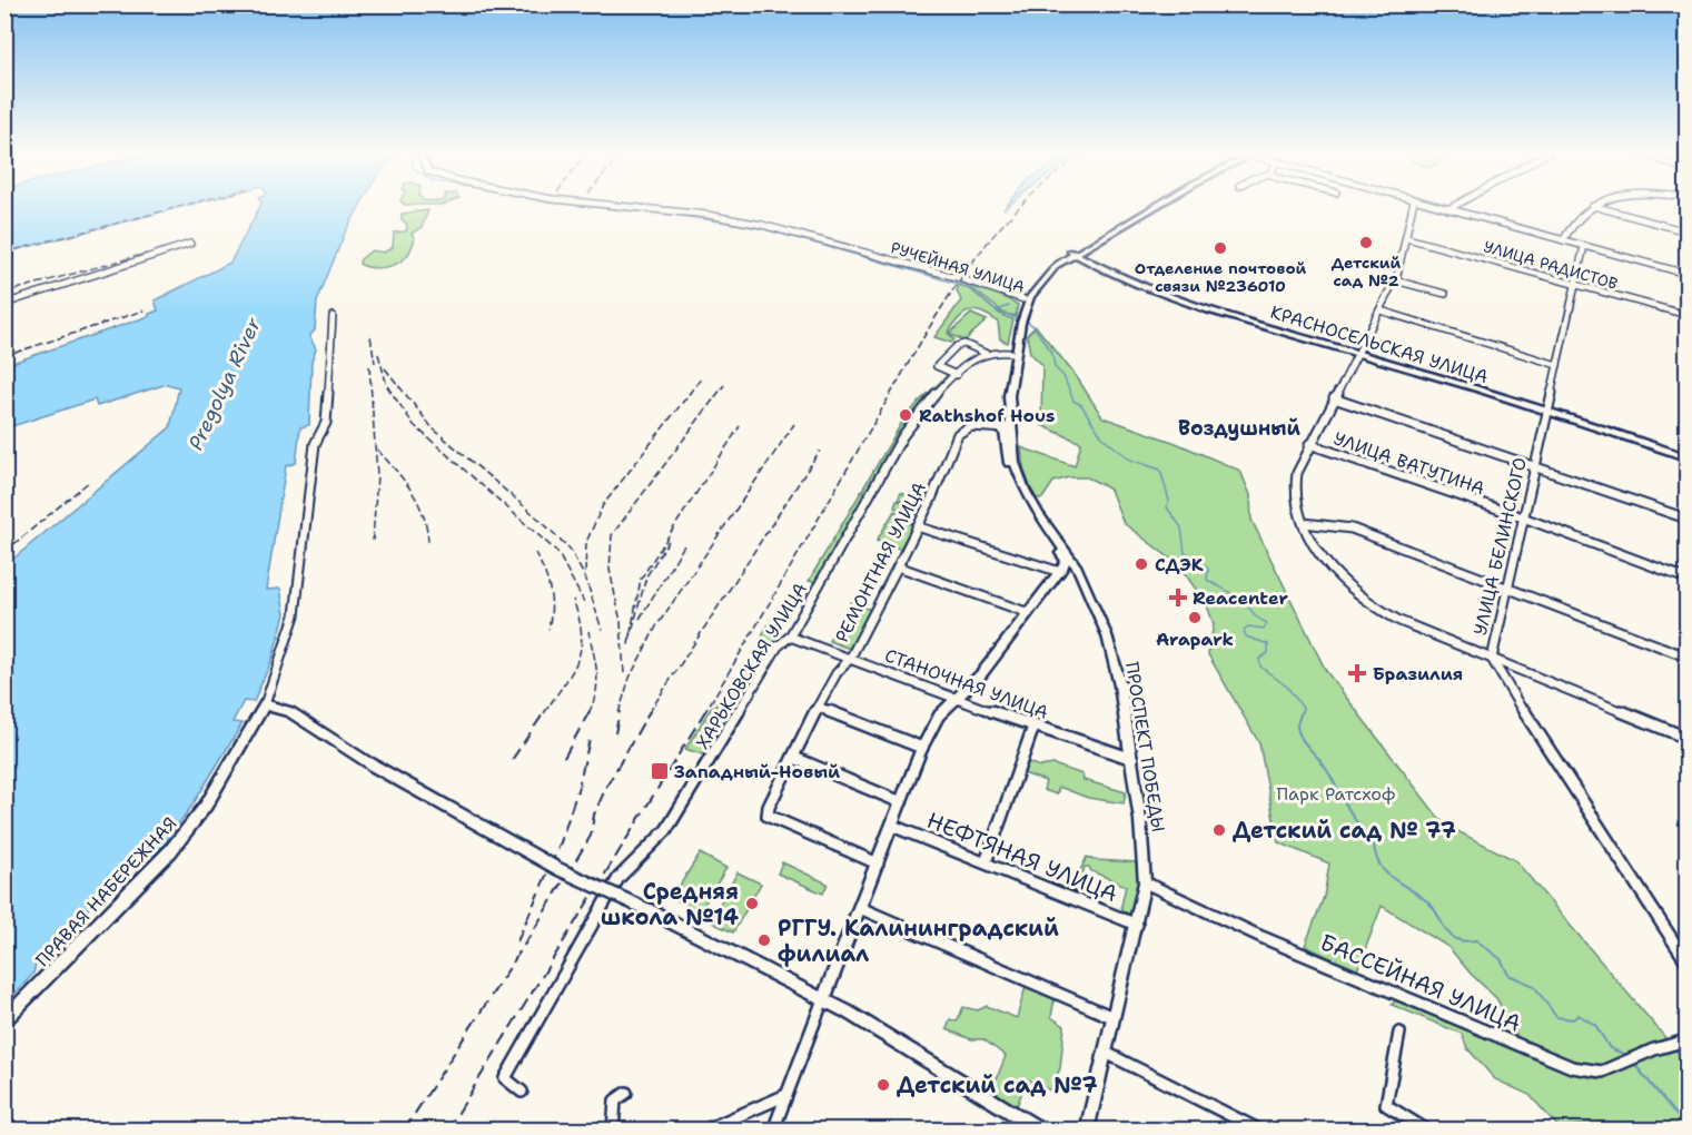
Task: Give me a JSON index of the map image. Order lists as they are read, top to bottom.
{
  "streets": {
    "main road": ["КРАСНОСЕЛЬСКАЯ УЛИЦА", "ПРОСПЕКТ ПОБЕДЫ", "ПРАВАЯ НАБЕРЕЖНАЯ"],
    "street": [
      "УЛИЦА РАДИСТОВ",
      "РУЧЕЙНАЯ УЛИЦА",
      "УЛИЦА ВАТУТИНА",
      "УЛИЦА БЕЛИНСКОГО",
      "РЕМОНТНАЯ УЛИЦА",
      "ХАРЬКОВСКАЯ УЛИЦА",
      "СТАНОЧНАЯ УЛИЦА",
      "НЕФТЯНАЯ УЛИЦА",
      "БАССЕЙНАЯ УЛИЦА"
    ]
  },
  "crossings": [
    ["УЛИЦА РАДИСТОВ", "УЛИЦА БЕЛИНСКОГО"],
    ["РУЧЕЙНАЯ УЛИЦА", "ПРОСПЕКТ ПОБЕДЫ"],
    ["КРАСНОСЕЛЬСКАЯ УЛИЦА", "УЛИЦА БЕЛИНСКОГО"],
    ["КРАСНОСЕЛЬСКАЯ УЛИЦА", "ПРОСПЕКТ ПОБЕДЫ"],
    ["УЛИЦА ВАТУТИНА", "УЛИЦА БЕЛИНСКОГО"],
    ["РЕМОНТНАЯ УЛИЦА", "СТАНОЧНАЯ УЛИЦА"],
    ["РЕМОНТНАЯ УЛИЦА", "ПРОСПЕКТ ПОБЕДЫ"],
    ["ХАРЬКОВСКАЯ УЛИЦА", "СТАНОЧНАЯ УЛИЦА"],
    ["СТАНОЧНАЯ УЛИЦА", "ПРОСПЕКТ ПОБЕДЫ"],
    ["ПРОСПЕКТ ПОБЕДЫ", "НЕФТЯНАЯ УЛИЦА"],
    ["ПРОСПЕКТ ПОБЕДЫ", "БАССЕЙНАЯ УЛИЦА"]
  ],
  "districts": ["Воздушный"],
  "water": ["Pregolya River"],
  "parks": ["Парк Ратсхоф"],
  "places": {
    "other": [
      "Детский сад №2",
      "Отделение почтовой связи №236010",
      "Rathshof Hous",
      "СДЭК",
      "Arapark",
      "Детский сад № 77",
      "Средняя школа №14",
      "РГГУ. Калининградский филиал",
      "Детский сад №7"
    ],
    "health": ["Reacenter", "Бразилия"],
    "transit": ["Западный-Новый"]
  }
}
